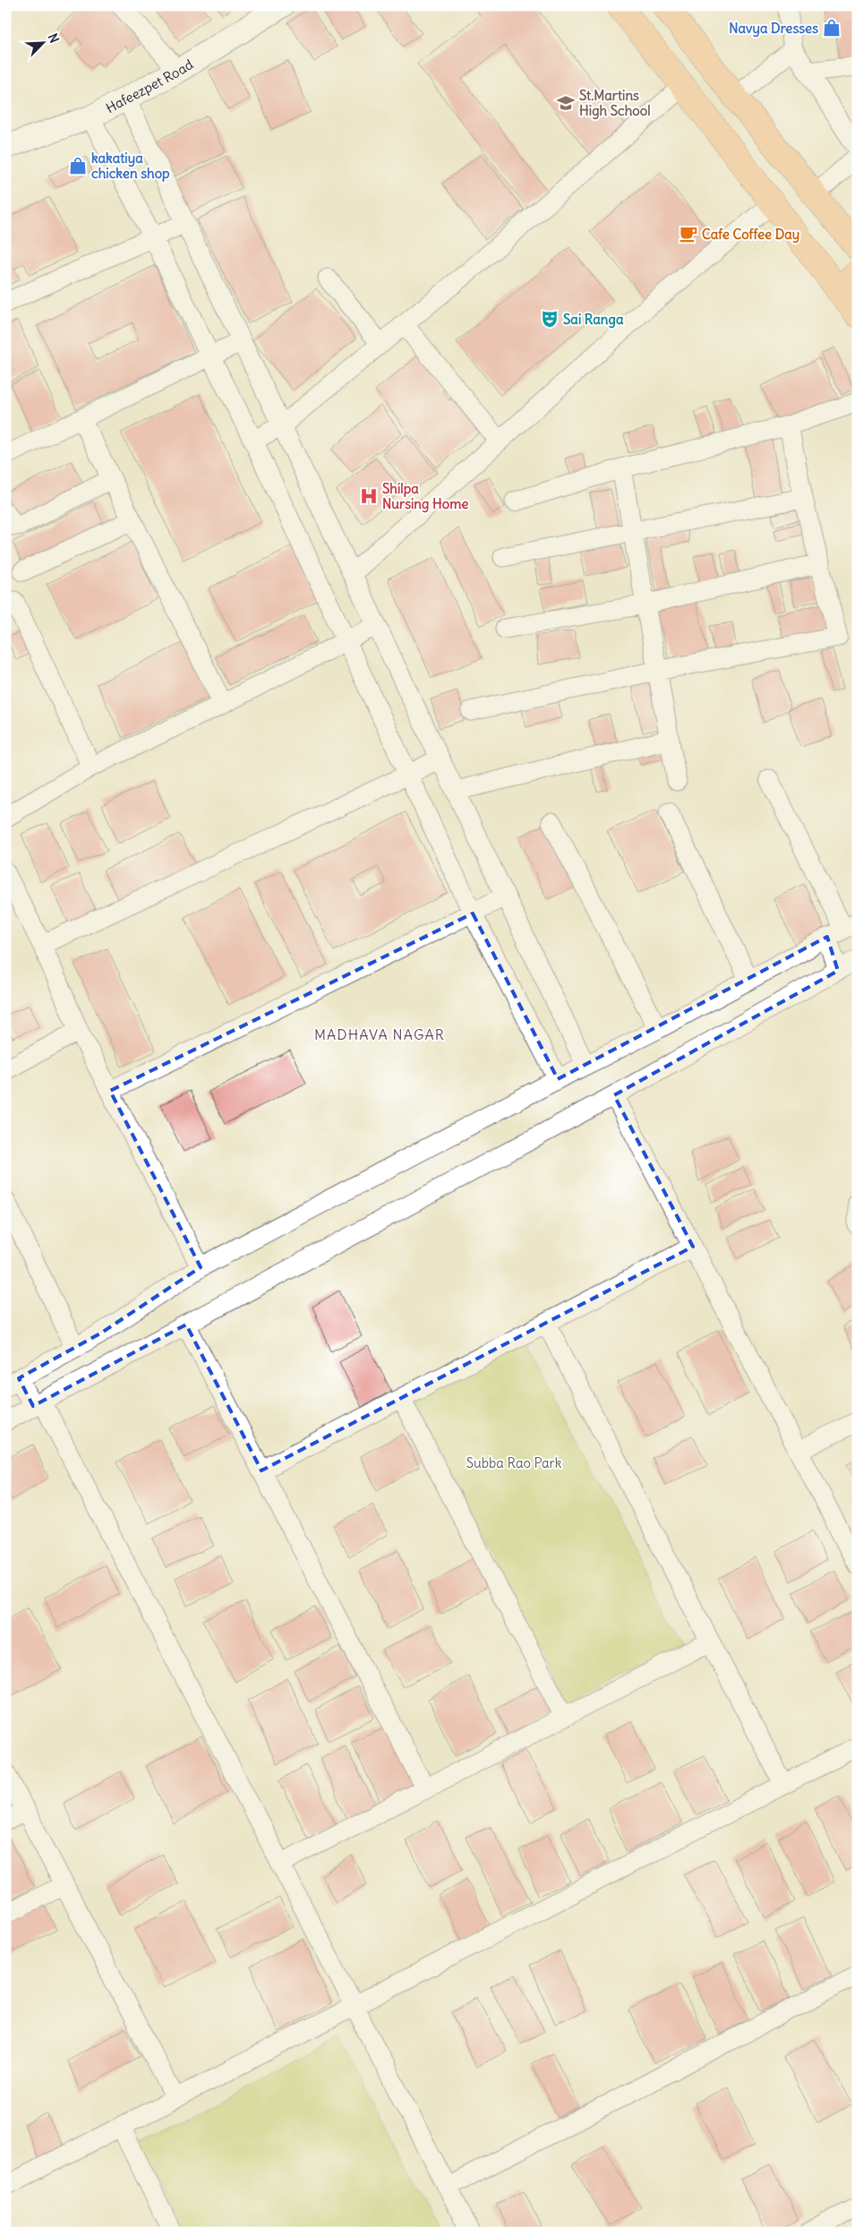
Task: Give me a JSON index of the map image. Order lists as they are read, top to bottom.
{
  "streets": {
    "street": ["Hafeezpet Road"]
  },
  "districts": ["MADHAVA NAGAR"],
  "parks": ["Subba Rao Park"],
  "places": {
    "shop": ["Navya Dresses", "kakatiya chicken shop"],
    "school or university": ["St.Martins High School"],
    "cafe": ["Cafe Coffee Day"],
    "theatre": ["Sai Ranga"],
    "hospital": ["Shilpa Nursing Home"]
  },
  "north": "top right"
}
